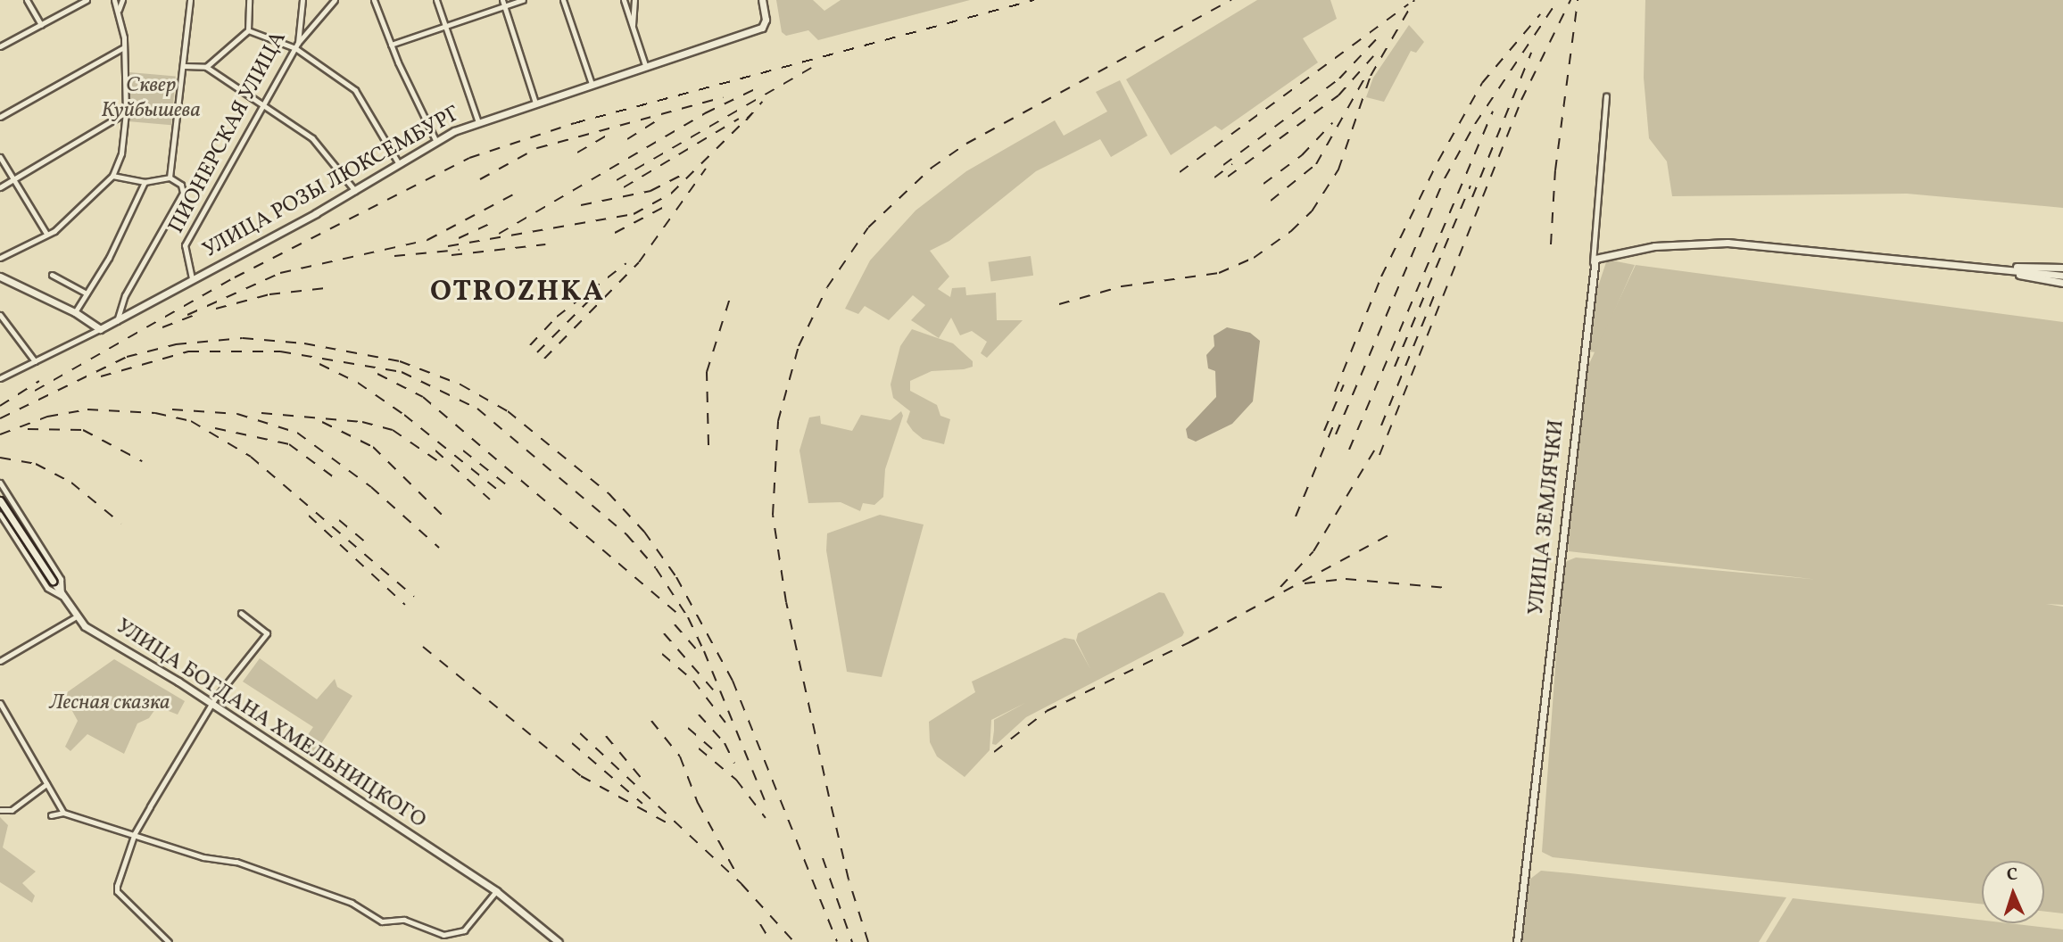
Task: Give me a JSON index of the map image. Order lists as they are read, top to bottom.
{
  "streets": {
    "street": [
      "ПИОНЕРСКАЯ УЛИЦА",
      "УЛИЦА РОЗЫ ЛЮКСЕМБУРГ",
      "УЛИЦА ЗЕМЛЯЧКИ",
      "УЛИЦА БОГДАНА ХМЕЛЬНИЦКОГО"
    ]
  },
  "crossings": [
    ["ПИОНЕРСКАЯ УЛИЦА", "УЛИЦА РОЗЫ ЛЮКСЕМБУРГ"]
  ],
  "districts": ["OTROZHKA"],
  "parks": ["Сквер Куйбышева", "Лесная сказка"],
  "north": "top"
}
